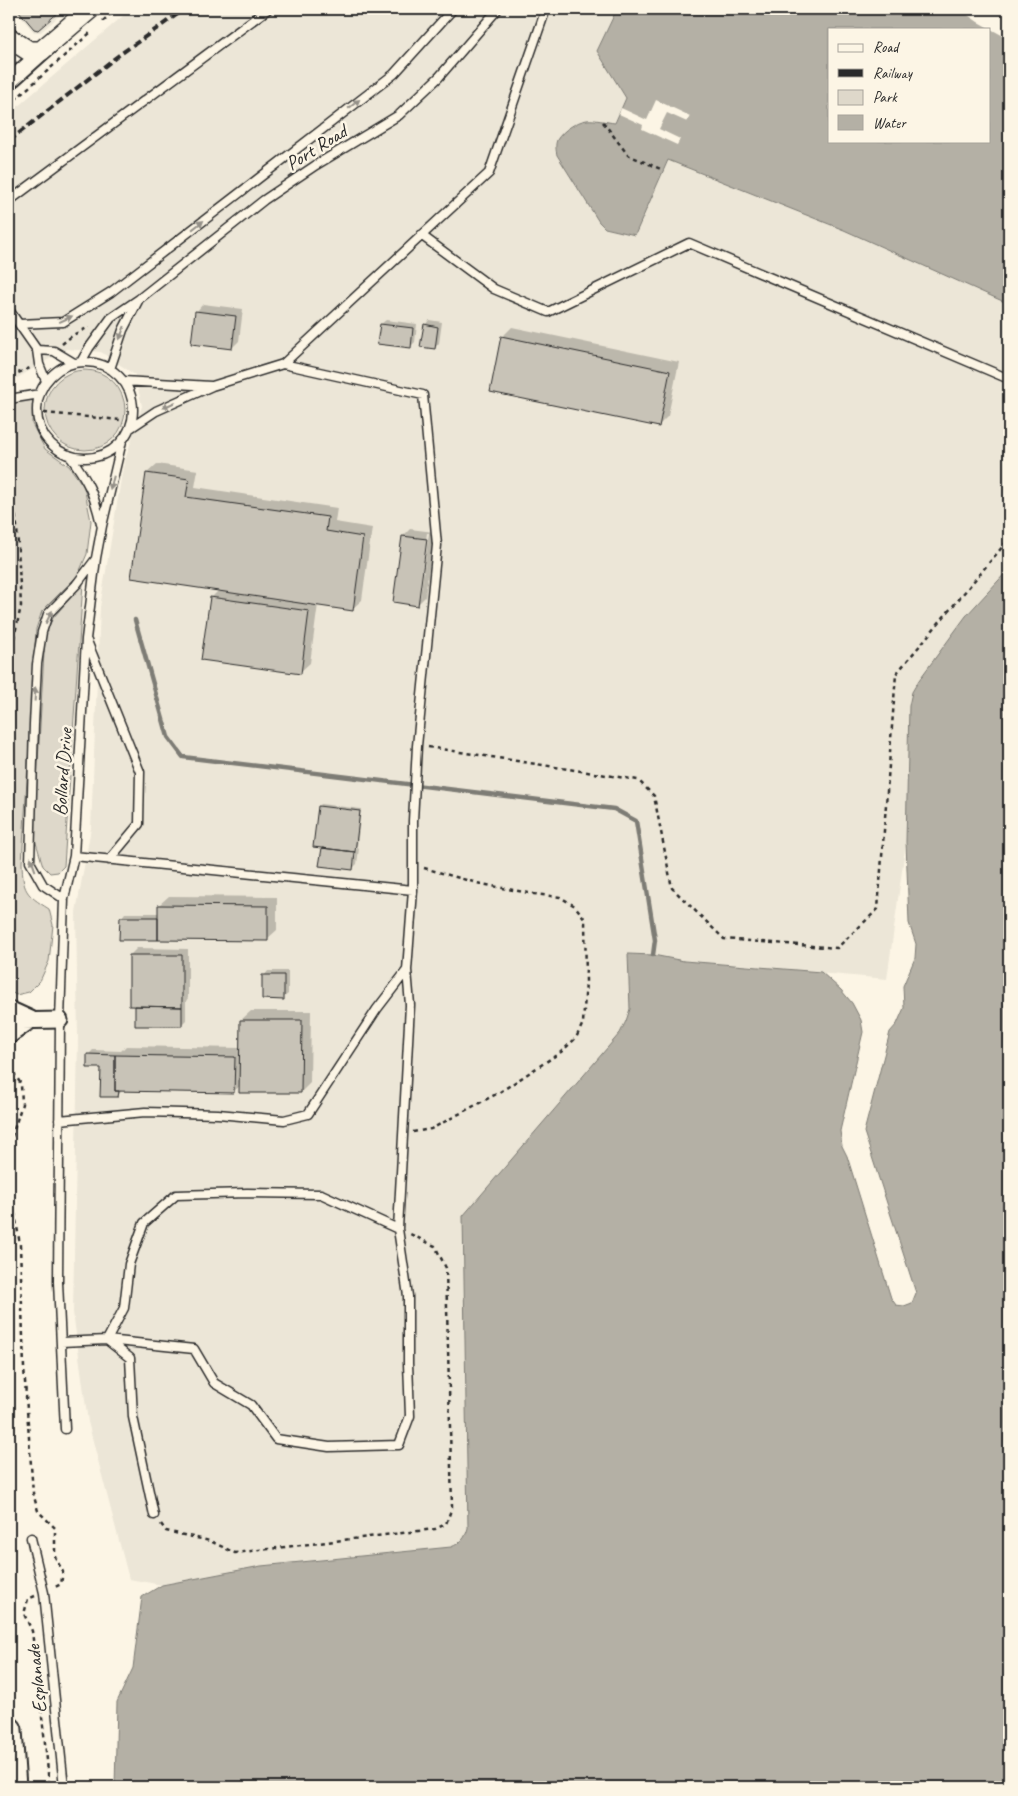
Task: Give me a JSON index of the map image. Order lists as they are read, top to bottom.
{
  "streets": {
    "lane": ["Port Road", "Bollard Drive", "Esplanade"]
  },
  "crossings": [
    ["Port Road", "Bollard Drive"]
  ],
  "legend": [
    "Road",
    "Railway",
    "Park",
    "Water"
  ]
}
